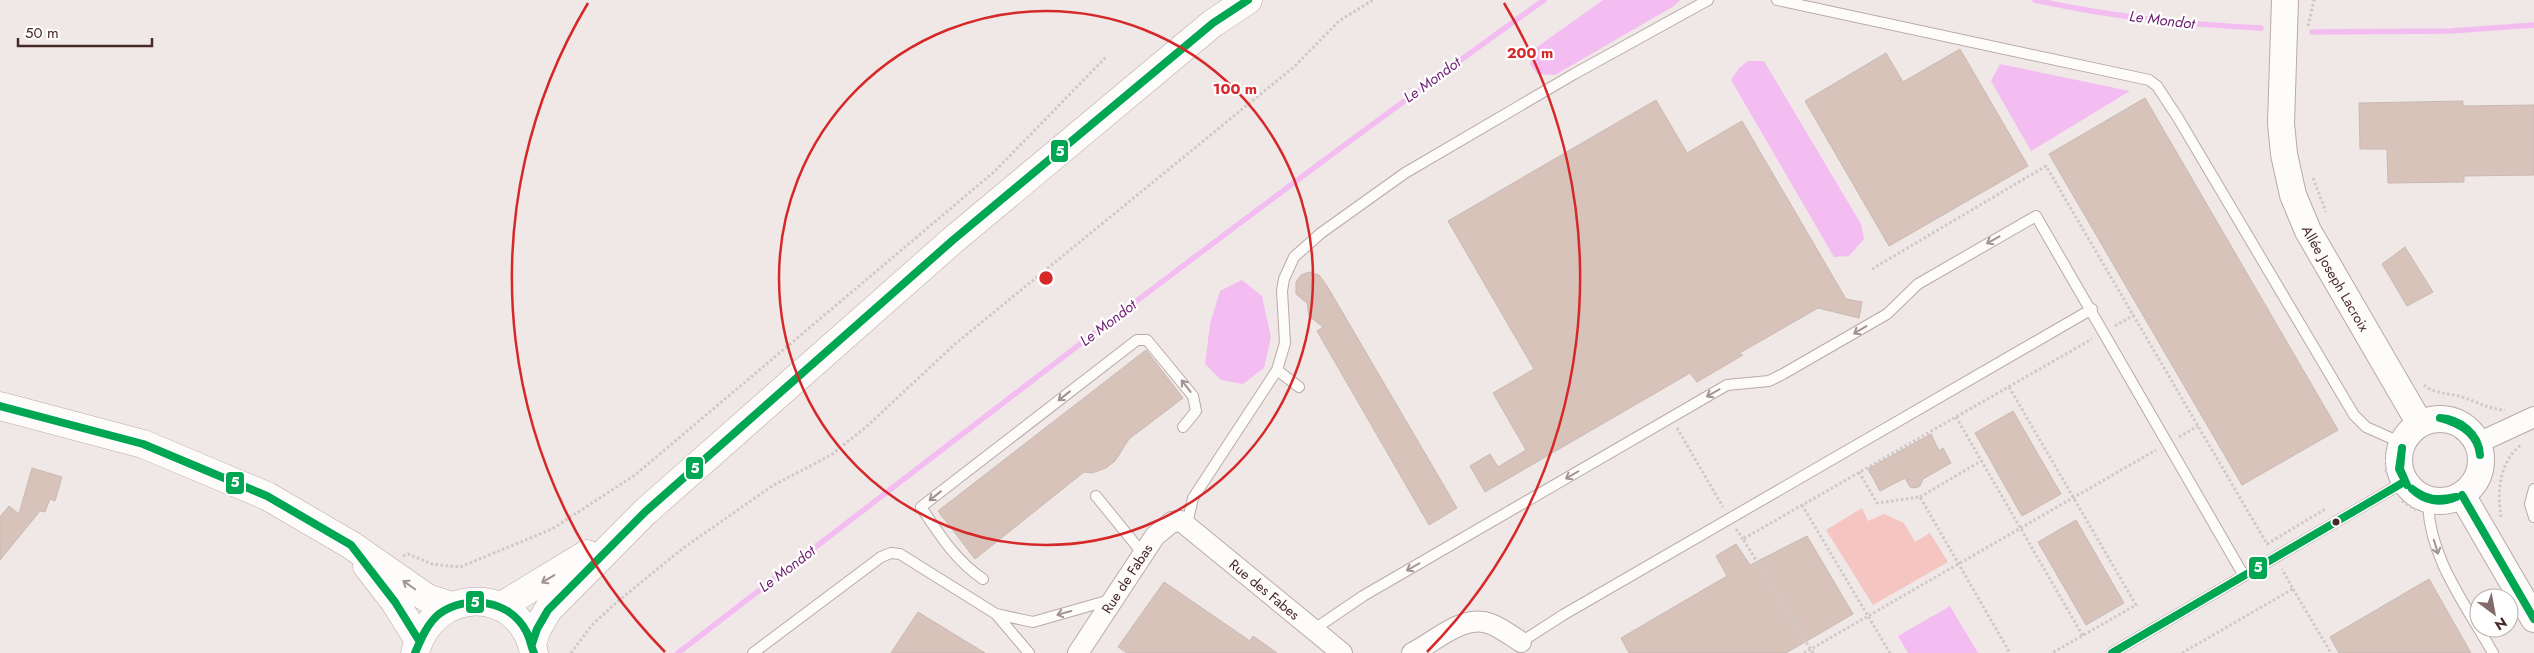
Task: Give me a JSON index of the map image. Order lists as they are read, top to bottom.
{
  "streets": {
    "street": ["Allée Joseph Lacroix", "Rue de Fabas", "Rue des Fabes"]
  },
  "crossings": [
    ["Rue de Fabas", "Rue des Fabes"]
  ],
  "water": ["Le Mondot"],
  "lines": ["transit line 5"],
  "scale_bar": "50 m",
  "north": "bottom right",
  "rings": ["200 m", "100 m"]
}
